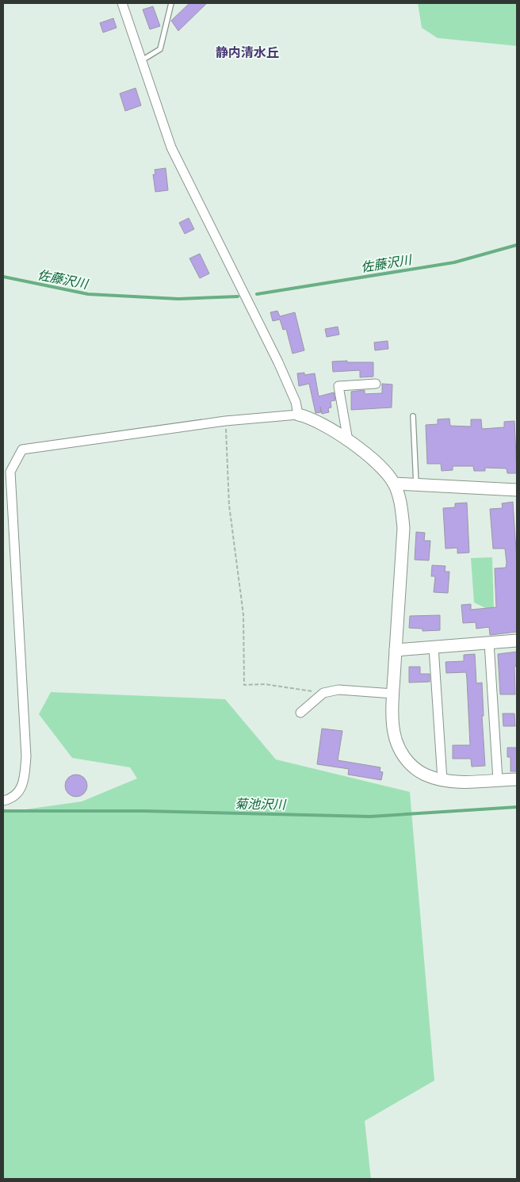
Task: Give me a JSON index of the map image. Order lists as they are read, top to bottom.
{
  "districts": ["静内清水丘"],
  "water": ["佐藤沢川", "菊池沢川"]
}
